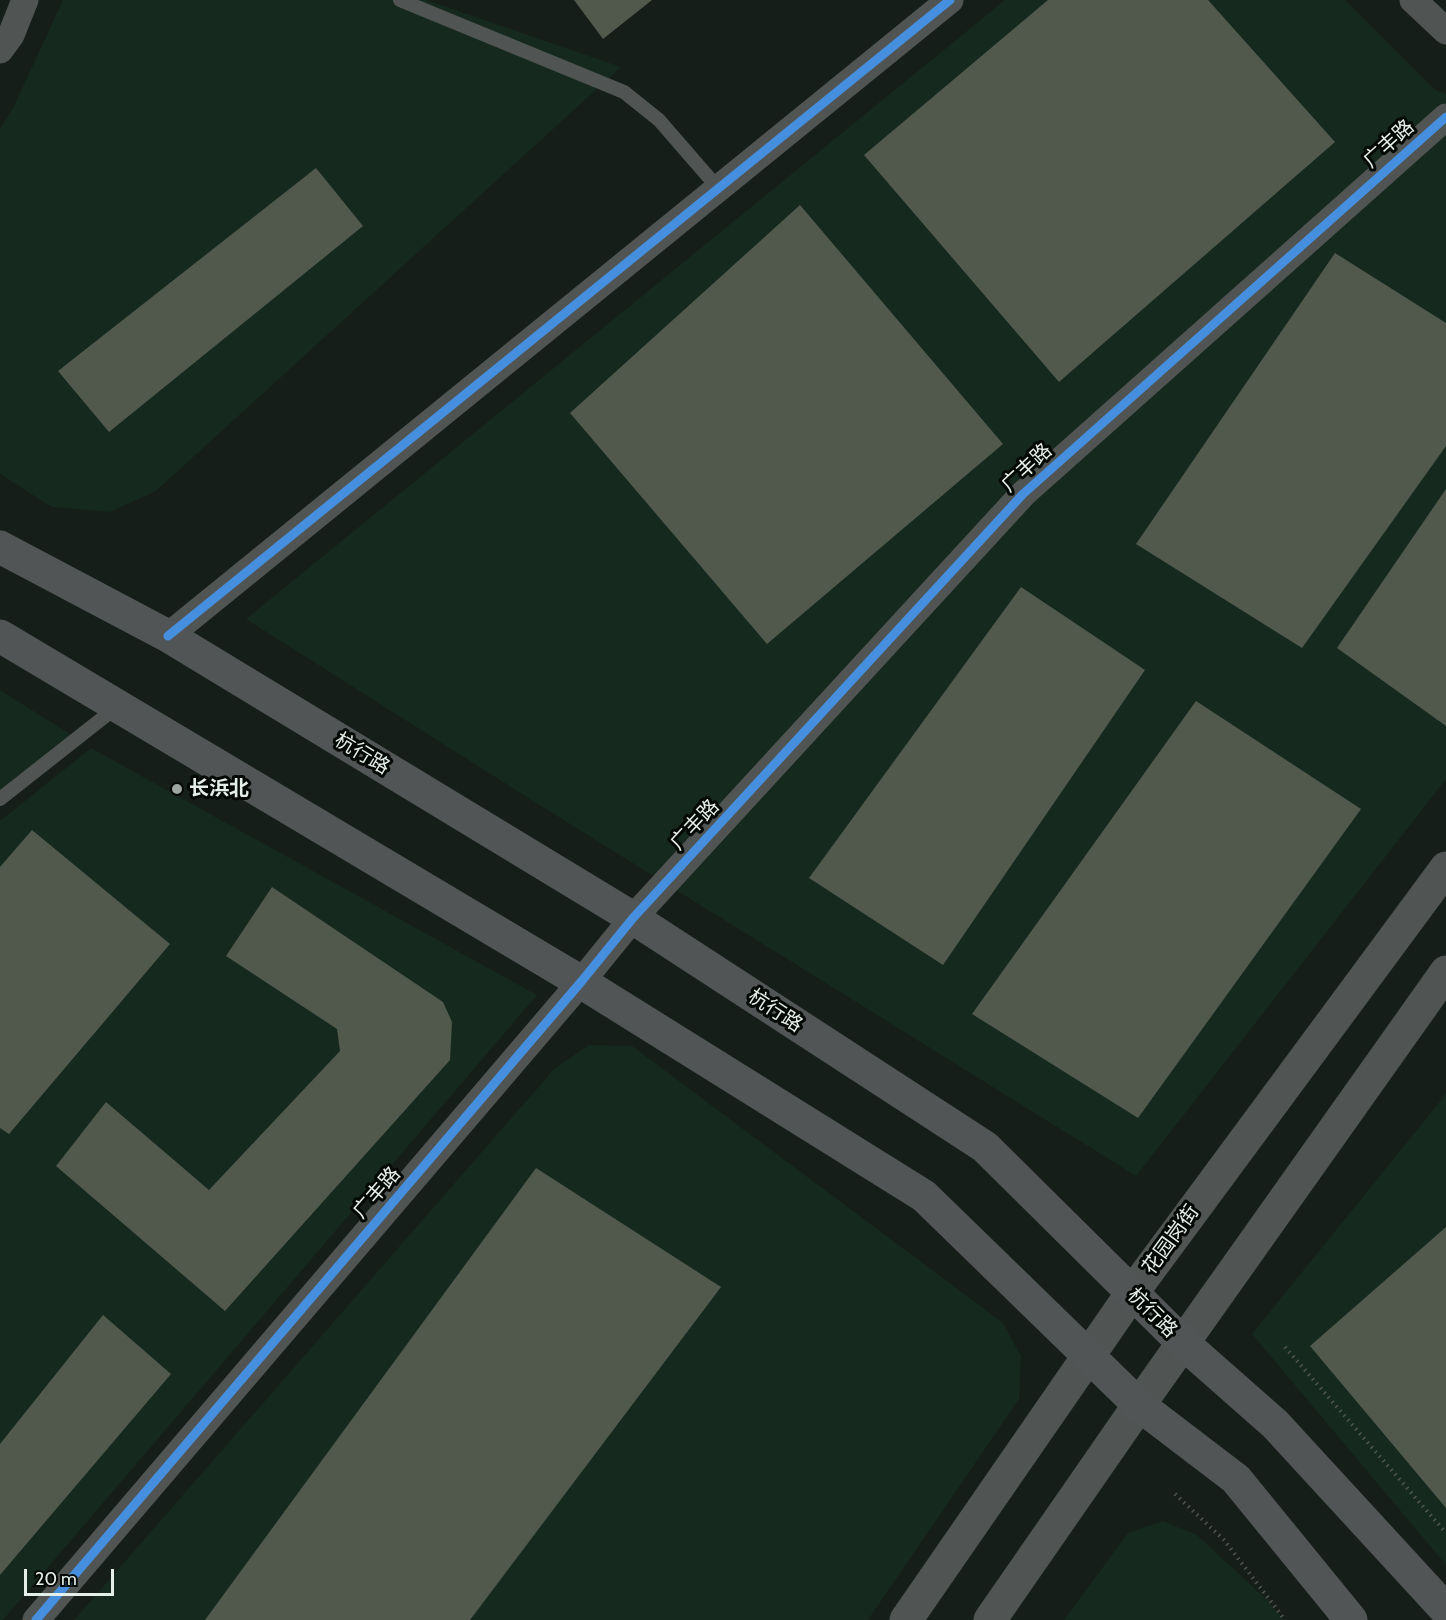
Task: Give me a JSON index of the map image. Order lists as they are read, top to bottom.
{
  "streets": {
    "main road": ["杭行路"],
    "street": ["广丰路", "花园岗街"]
  },
  "crossings": [
    ["广丰路", "杭行路"],
    ["杭行路", "花园岗街"]
  ],
  "places": ["长浜北"],
  "scale_bar": "20 m"
}
